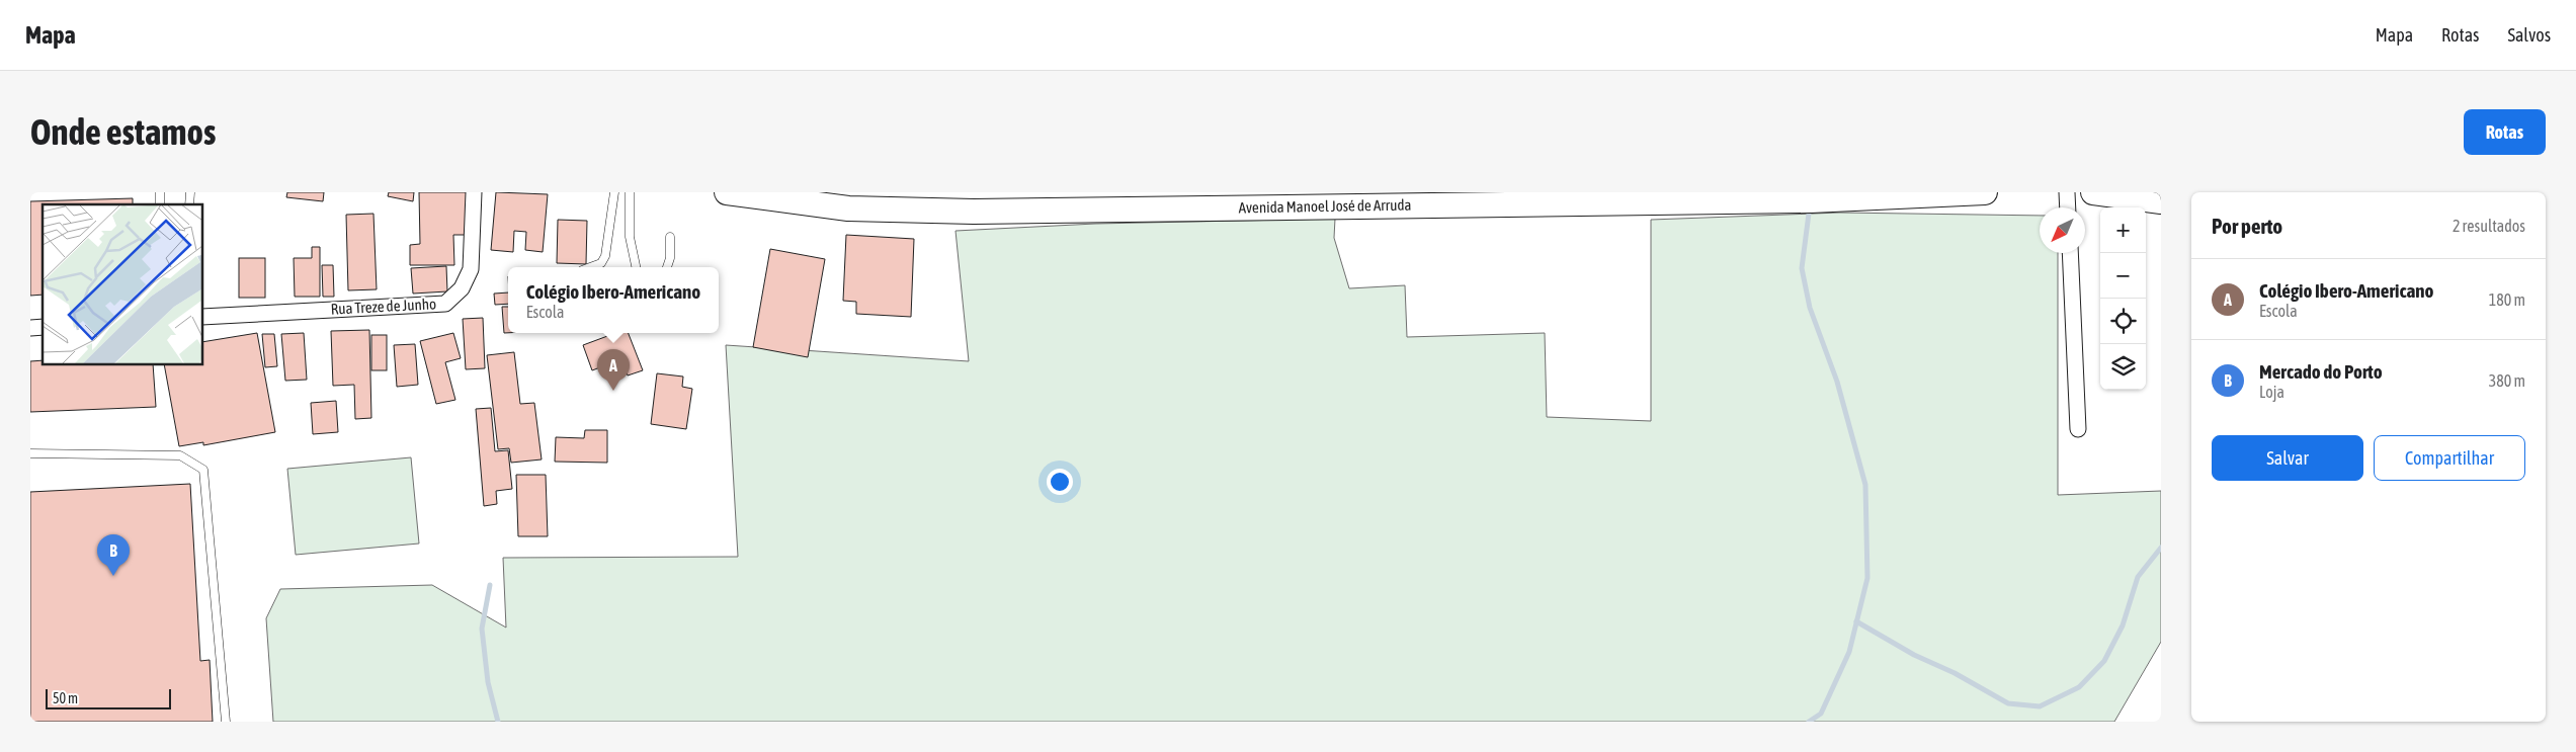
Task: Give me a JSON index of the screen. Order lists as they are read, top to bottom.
{
  "streets": {
    "main road": ["Avenida Manoel José de Arruda"],
    "street": ["Rua Treze de Junho"]
  },
  "scale_bar": "50 m",
  "north": "bottom left",
  "page": {
    "header": "Mapa",
    "nav": ["Mapa", "Rotas", "Salvos"],
    "buttons": [
      "Rotas",
      ["Salvar", "Compartilhar"]
    ],
    "title": "Onde estamos",
    "heading": ["Por perto", "2 resultados"],
    "map_buttons": ["+", "−"],
    "list": [
      {
        "mark": "A",
        "name": "Colégio Ibero-Americano",
        "note": "Escola",
        "value": "180 m"
      },
      {
        "mark": "B",
        "name": "Mercado do Porto",
        "note": "Loja",
        "value": "380 m"
      }
    ],
    "popup": ["Colégio Ibero-Americano", "Escola"],
    "pins": ["A", "B"],
    "scale": "50 m"
  }
}
